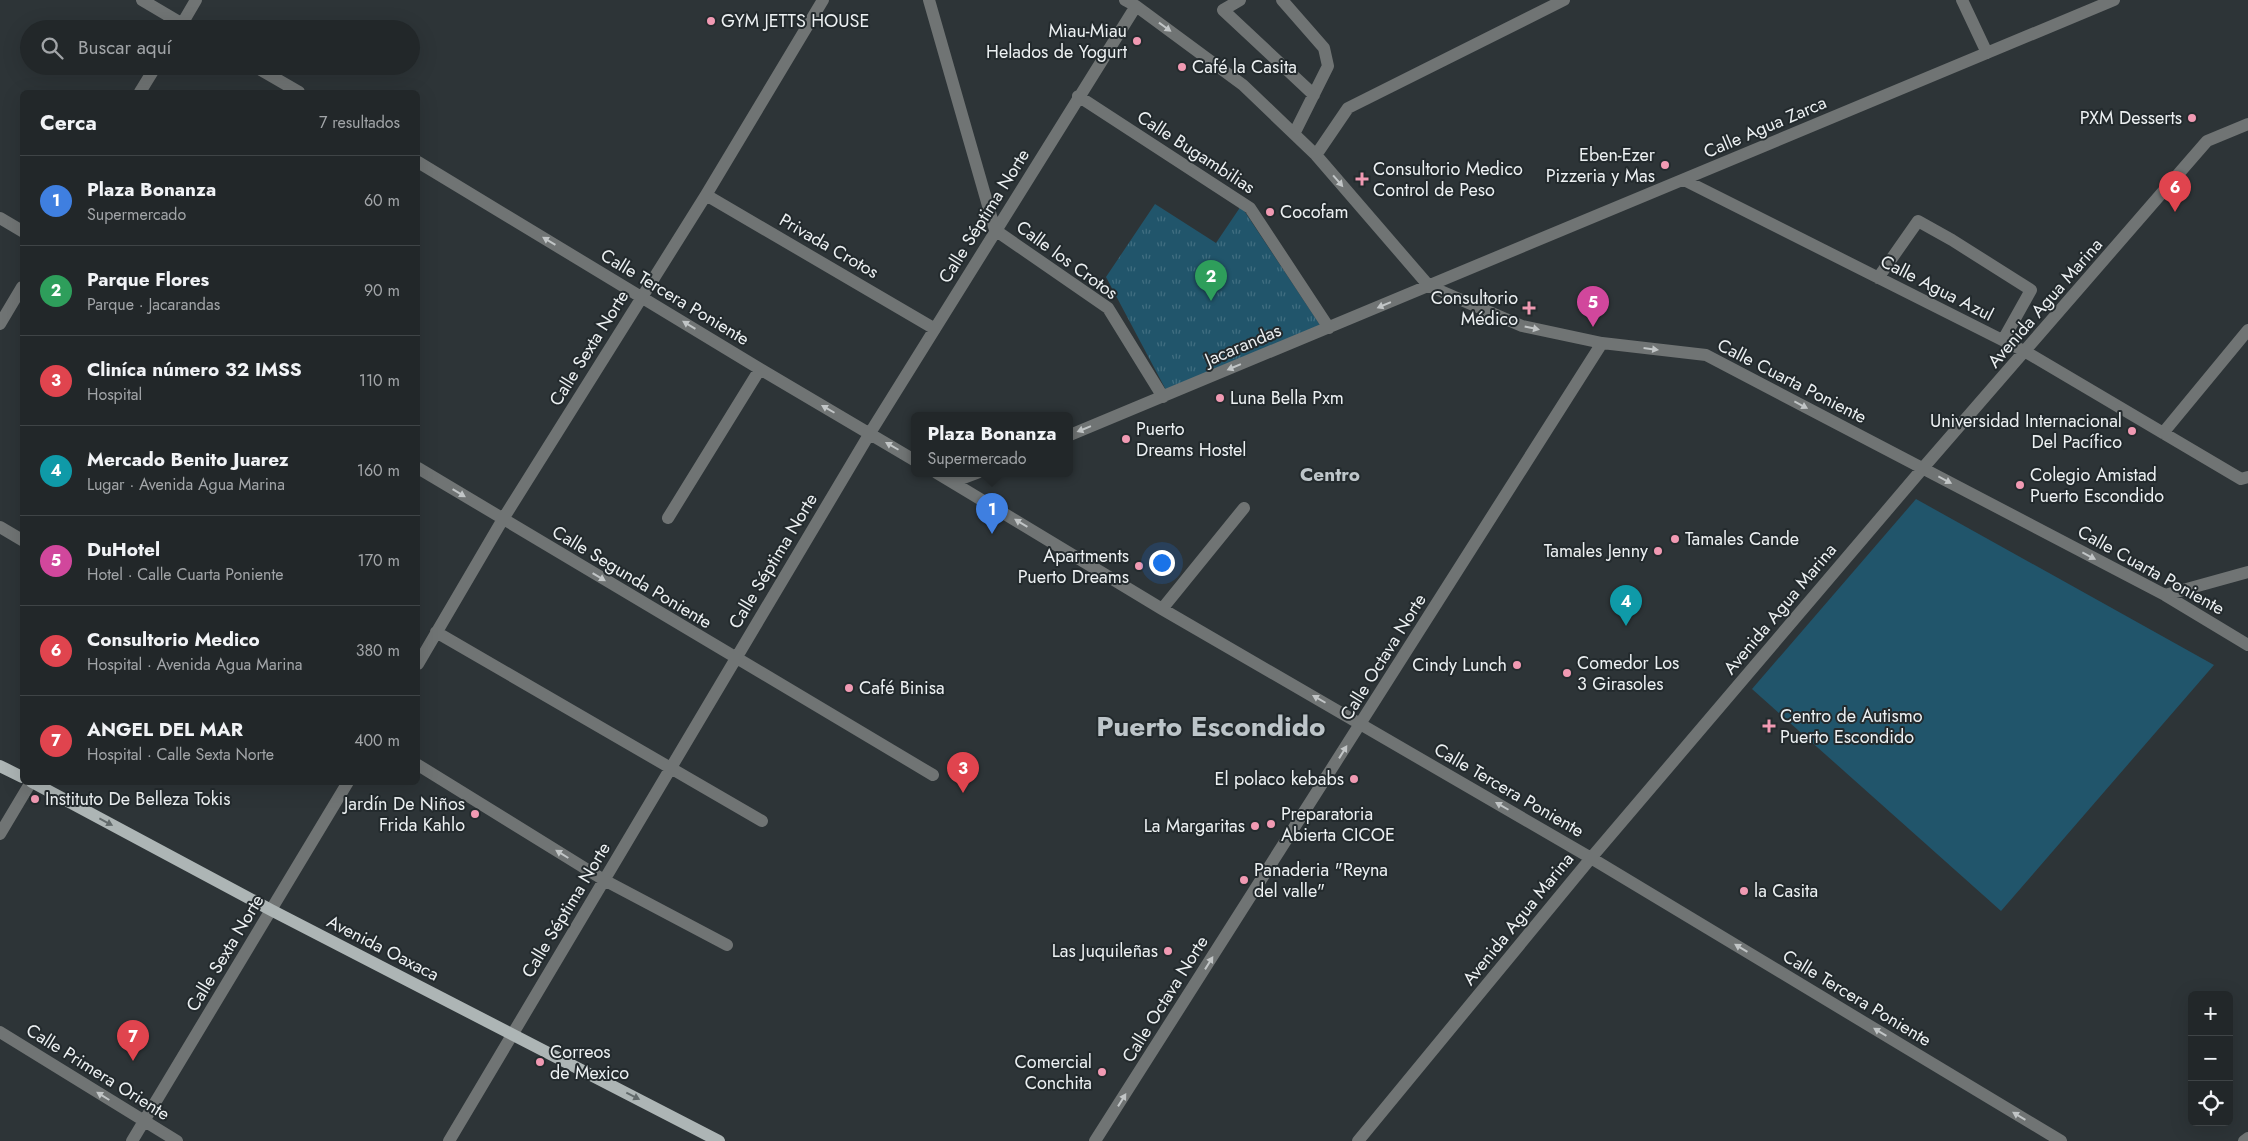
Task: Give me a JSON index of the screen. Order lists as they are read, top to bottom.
{
  "streets": {
    "main road": ["Avenida Oaxaca"],
    "street": [
      "Calle Agua Zarca",
      "Calle Bugambilias",
      "Calle Séptima Norte",
      "Privada Crotos",
      "Calle los Crotos",
      "Calle Agua Azul",
      "Calle Tercera Poniente",
      "Avenida Agua Marina",
      "Jacarandas",
      "Calle Sexta Norte",
      "Calle Cuarta Poniente",
      "Calle Segunda Poniente",
      "Calle Octava Norte",
      "Calle Primera Oriente"
    ]
  },
  "crossings": [
    ["Calle Agua Zarca", "Calle Agua Azul"],
    ["Calle Agua Zarca", "Jacarandas"],
    ["Calle Agua Zarca", "Calle Cuarta Poniente"],
    ["Calle Bugambilias", "Calle Séptima Norte"],
    ["Calle Bugambilias", "Jacarandas"],
    ["Calle Séptima Norte", "Privada Crotos"],
    ["Calle Séptima Norte", "Calle los Crotos"],
    ["Calle Séptima Norte", "Calle Tercera Poniente"],
    ["Calle Séptima Norte", "Calle Cuarta Poniente"],
    ["Calle Séptima Norte", "Calle Segunda Poniente"],
    ["Calle Séptima Norte", "Avenida Oaxaca"],
    ["Privada Crotos", "Calle Sexta Norte"],
    ["Calle los Crotos", "Jacarandas"],
    ["Calle Agua Azul", "Avenida Agua Marina"],
    ["Calle Tercera Poniente", "Avenida Agua Marina"],
    ["Calle Tercera Poniente", "Calle Sexta Norte"],
    ["Calle Tercera Poniente", "Calle Octava Norte"],
    ["Avenida Agua Marina", "Calle Cuarta Poniente"],
    ["Jacarandas", "Calle Cuarta Poniente"],
    ["Calle Sexta Norte", "Calle Segunda Poniente"],
    ["Calle Sexta Norte", "Avenida Oaxaca"],
    ["Calle Sexta Norte", "Calle Primera Oriente"],
    ["Calle Cuarta Poniente", "Calle Octava Norte"]
  ],
  "one_way": [
    "Calle Tercera Poniente",
    "Jacarandas",
    "Calle Cuarta Poniente",
    "Calle Segunda Poniente",
    "Calle Octava Norte",
    "Avenida Oaxaca",
    "Calle Primera Oriente"
  ],
  "districts": ["Centro", "Puerto Escondido"],
  "places": {
    "other": [
      "GYM JETTS HOUSE",
      "Miau-Miau Helados de Yogurt",
      "Café la Casita",
      "PXM Desserts",
      "Eben-Ezer Pizzeria y Mas",
      "Cocofam",
      "Luna Bella Pxm",
      "Universidad Internacional Del Pacífico",
      "Puerto Dreams Hostel",
      "Colegio Amistad Puerto Escondido",
      "Tamales Cande",
      "Tamales Jenny",
      "Apartments Puerto Dreams",
      "Cindy Lunch",
      "Comedor Los 3 Girasoles",
      "Café Binisa",
      "El polaco kebabs",
      "Instituto De Belleza Tokis",
      "Jardín De Niños Frida Kahlo",
      "Preparatoria Abierta CICOE",
      "La Margaritas",
      "Panaderia \"Reyna del valle\"",
      "la Casita",
      "Las Juquileñas",
      "Correos de Mexico",
      "Comercial Conchita"
    ],
    "health": ["Consultorio Medico Control de Peso", "Consultorio Médico", "Centro de Autismo Puerto Escondido"]
  },
  "page": {
    "search": "Buscar aquí",
    "heading": ["Cerca", "7 resultados"],
    "list": [
      {
        "mark": "1",
        "name": "Plaza Bonanza",
        "note": "Supermercado",
        "value": "60 m"
      },
      {
        "mark": "2",
        "name": "Parque Flores",
        "note": "Parque · Jacarandas",
        "value": "90 m"
      },
      {
        "mark": "3",
        "name": "Cliníca número 32 IMSS",
        "note": "Hospital",
        "value": "110 m"
      },
      {
        "mark": "4",
        "name": "Mercado Benito Juarez",
        "note": "Lugar · Avenida Agua Marina",
        "value": "160 m"
      },
      {
        "mark": "5",
        "name": "DuHotel",
        "note": "Hotel · Calle Cuarta Poniente",
        "value": "170 m"
      },
      {
        "mark": "6",
        "name": "Consultorio Medico",
        "note": "Hospital · Avenida Agua Marina",
        "value": "380 m"
      },
      {
        "mark": "7",
        "name": "ANGEL DEL MAR",
        "note": "Hospital · Calle Sexta Norte",
        "value": "400 m"
      }
    ],
    "pins": [
      "6",
      "2",
      "5",
      "1",
      "4",
      "3",
      "7"
    ],
    "popup": ["Plaza Bonanza", "Supermercado"],
    "map_buttons": ["+", "−"]
  }
}
